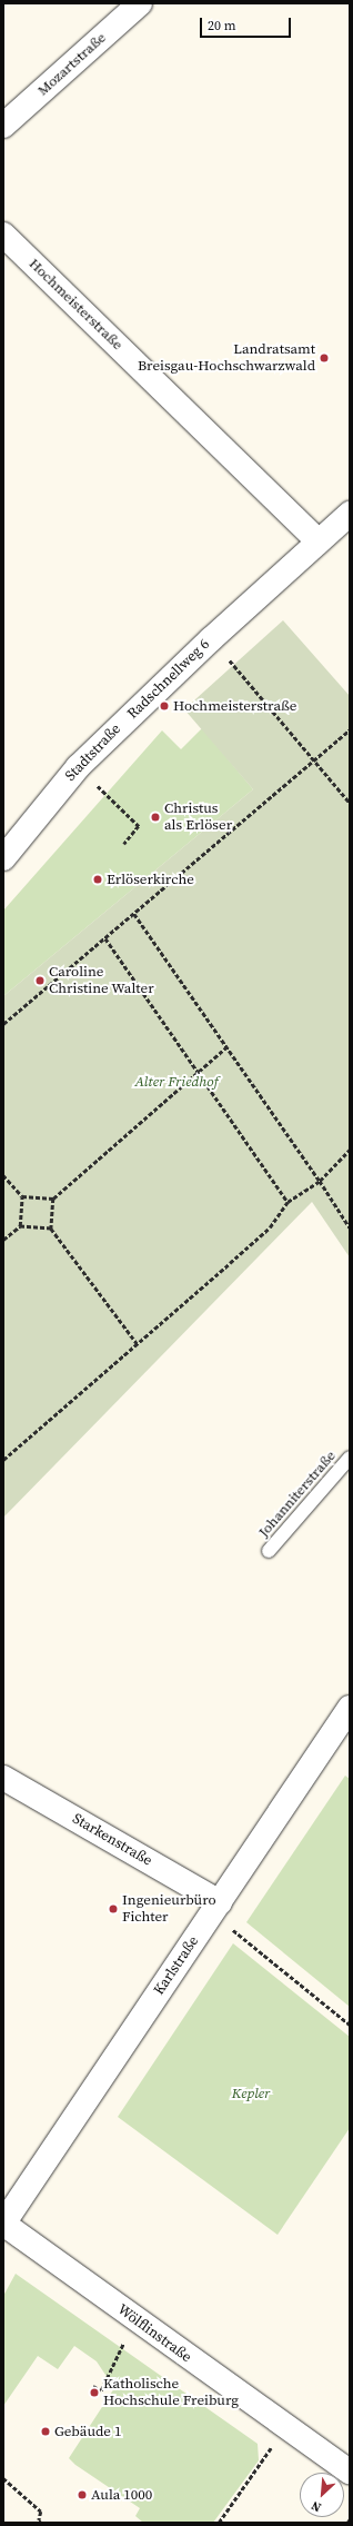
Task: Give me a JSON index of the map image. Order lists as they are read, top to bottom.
{
  "streets": {
    "street": [
      "Mozartstraße",
      "Hochmeisterstraße",
      "Radschnellweg 6",
      "Stadtstraße",
      "Starkenstraße",
      "Karlstraße",
      "Wölflinstraße"
    ],
    "lane": ["Johanniterstraße"]
  },
  "crossings": [
    ["Hochmeisterstraße", "Radschnellweg 6"],
    ["Radschnellweg 6", "Stadtstraße"],
    ["Starkenstraße", "Karlstraße"],
    ["Karlstraße", "Wölflinstraße"]
  ],
  "parks": ["Alter Friedhof", "Kepler"],
  "places": [
    "Landratsamt Breisgau-Hochschwarzwald",
    "Hochmeisterstraße",
    "Christus als Erlöser",
    "Erlöserkirche",
    "Caroline Christine Walter",
    "Ingenieurbüro Fichter",
    "Katholische Hochschule Freiburg",
    "Gebäude 1",
    "Aula 1000"
  ],
  "scale_bar": "20 m",
  "north": "bottom left"
}
